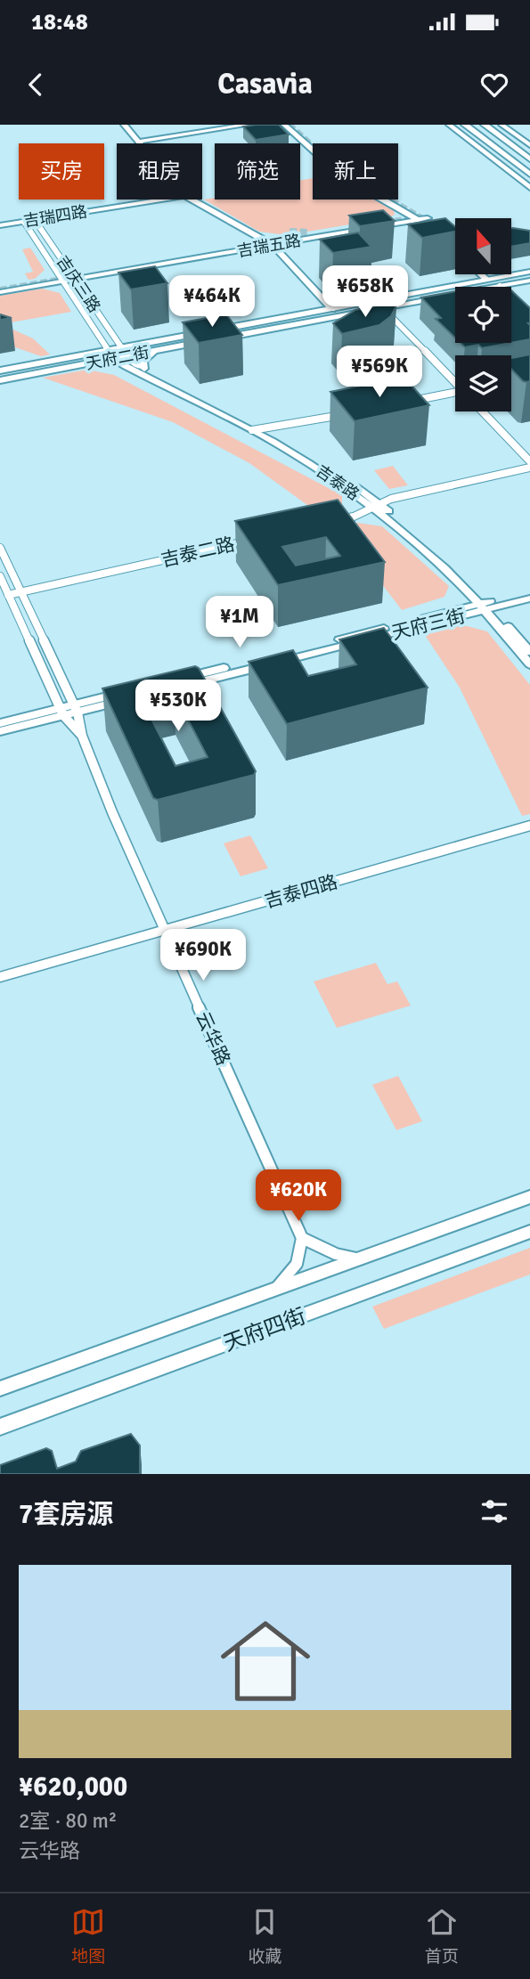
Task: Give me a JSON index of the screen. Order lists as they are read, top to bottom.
{
  "streets": {
    "street": [
      "吉瑞四路",
      "吉瑞五路",
      "吉庆三路",
      "天府二街",
      "吉泰路",
      "吉泰二路",
      "天府三街",
      "吉泰四路",
      "云华路",
      "天府四街"
    ]
  },
  "crossings": [
    ["吉瑞四路", "吉庆三路"],
    ["吉瑞五路", "吉庆三路"],
    ["吉庆三路", "天府二街"],
    ["吉庆三路", "吉泰路"],
    ["天府二街", "吉泰路"],
    ["吉泰路", "天府三街"],
    ["吉泰二路", "云华路"],
    ["吉泰四路", "云华路"]
  ],
  "north": "top",
  "page": {
    "status": "18:48",
    "header": "Casavia",
    "chip": [
      "买房",
      "租房",
      "筛选",
      "新上"
    ],
    "price": [
      "¥658K",
      "¥464K",
      "¥569K",
      "¥1M",
      "¥530K",
      "¥690K",
      "¥620K"
    ],
    "heading": "7套房源",
    "list": [
      {
        "name": "¥620,000",
        "note": "2室 · 80 m² · 云华路"
      }
    ],
    "tabs": ["地图", "收藏", "首页"]
  }
}
